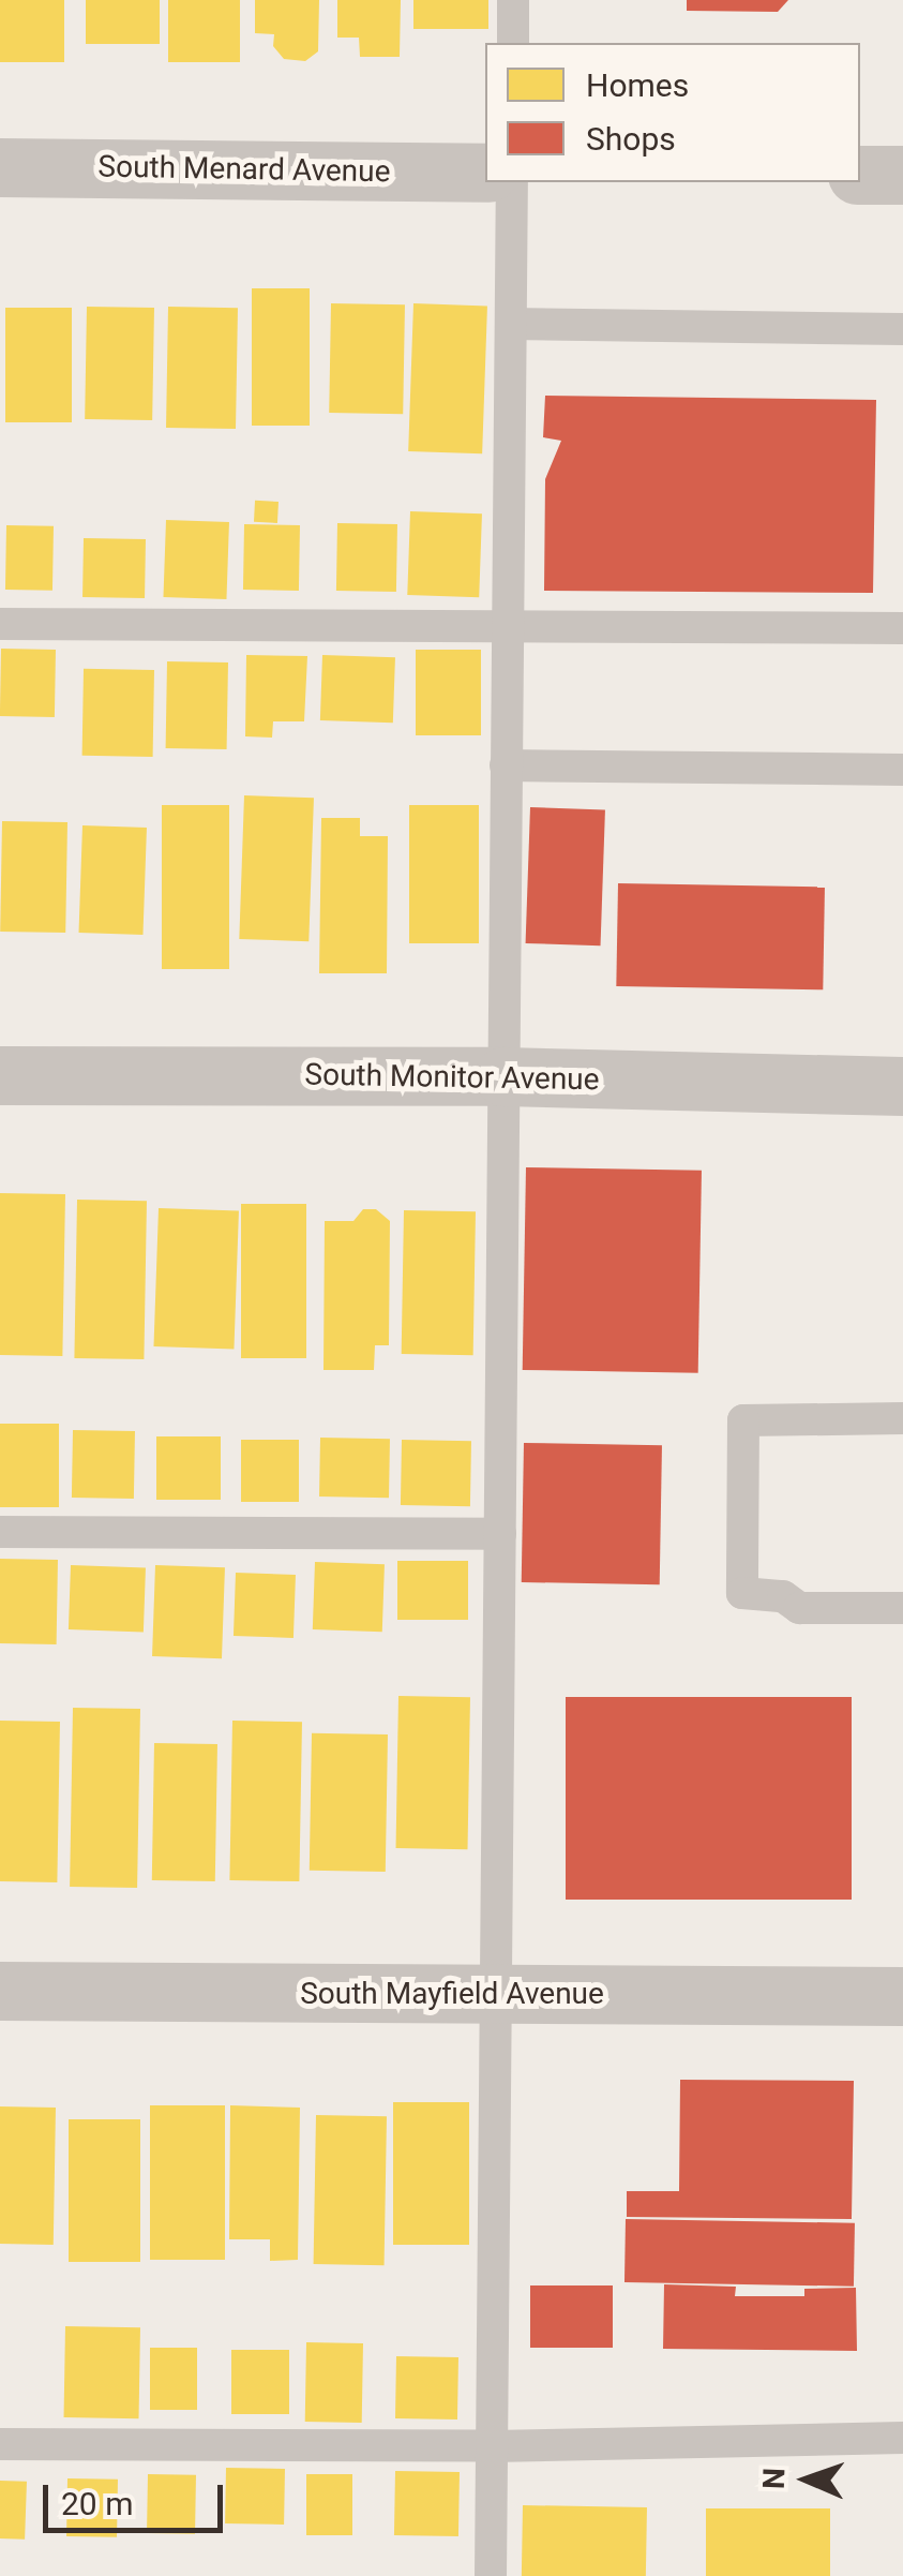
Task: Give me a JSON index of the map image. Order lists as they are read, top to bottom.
{
  "streets": {
    "street": ["South Menard Avenue", "South Monitor Avenue", "South Mayfield Avenue"]
  },
  "legend": ["Homes", "Shops"],
  "scale_bar": "20 m",
  "north": "left"
}
